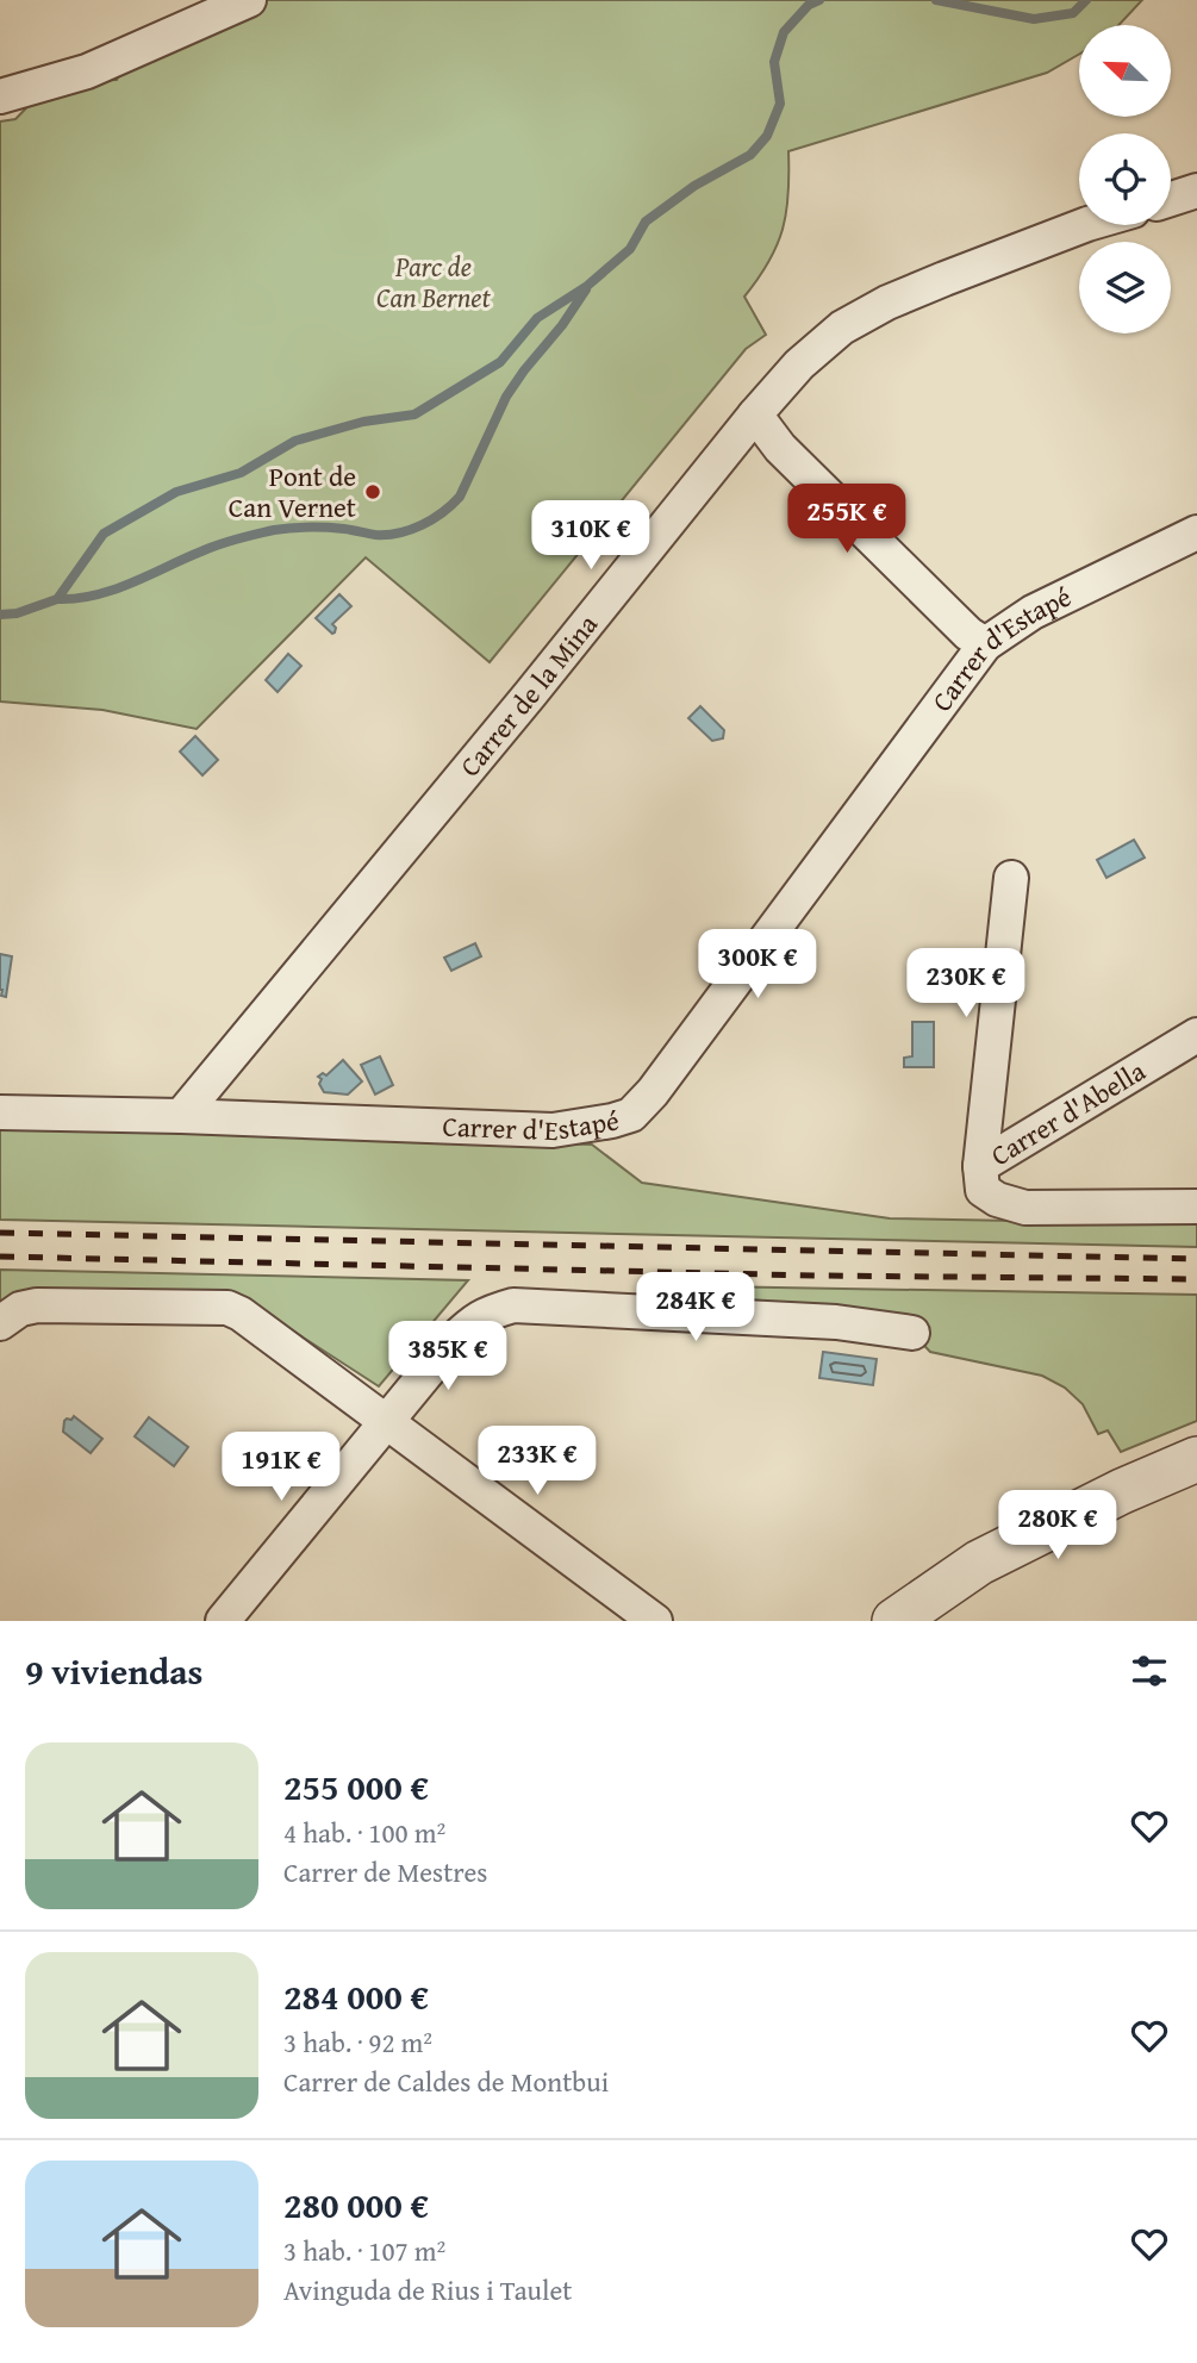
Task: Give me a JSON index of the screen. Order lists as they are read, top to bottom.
{
  "streets": {
    "street": ["Carrer d'Estapé", "Carrer de la Mina", "Carrer d'Abella"]
  },
  "crossings": [
    ["Carrer d'Estapé", "Carrer de la Mina"]
  ],
  "parks": ["Parc de Can Bernet"],
  "places": ["Pont de Can Vernet"],
  "north": "top left",
  "page": {
    "price": [
      "255K €",
      "310K €",
      "300K €",
      "230K €",
      "284K €",
      "385K €",
      "233K €",
      "191K €",
      "280K €"
    ],
    "heading": "9 viviendas",
    "list": [
      {
        "name": "255 000 €",
        "note": "4 hab. · 100 m² · Carrer de Mestres"
      },
      {
        "name": "284 000 €",
        "note": "3 hab. · 92 m² · Carrer de Caldes de Montbui"
      },
      {
        "name": "280 000 €",
        "note": "3 hab. · 107 m² · Avinguda de Rius i Taulet"
      }
    ]
  }
}
